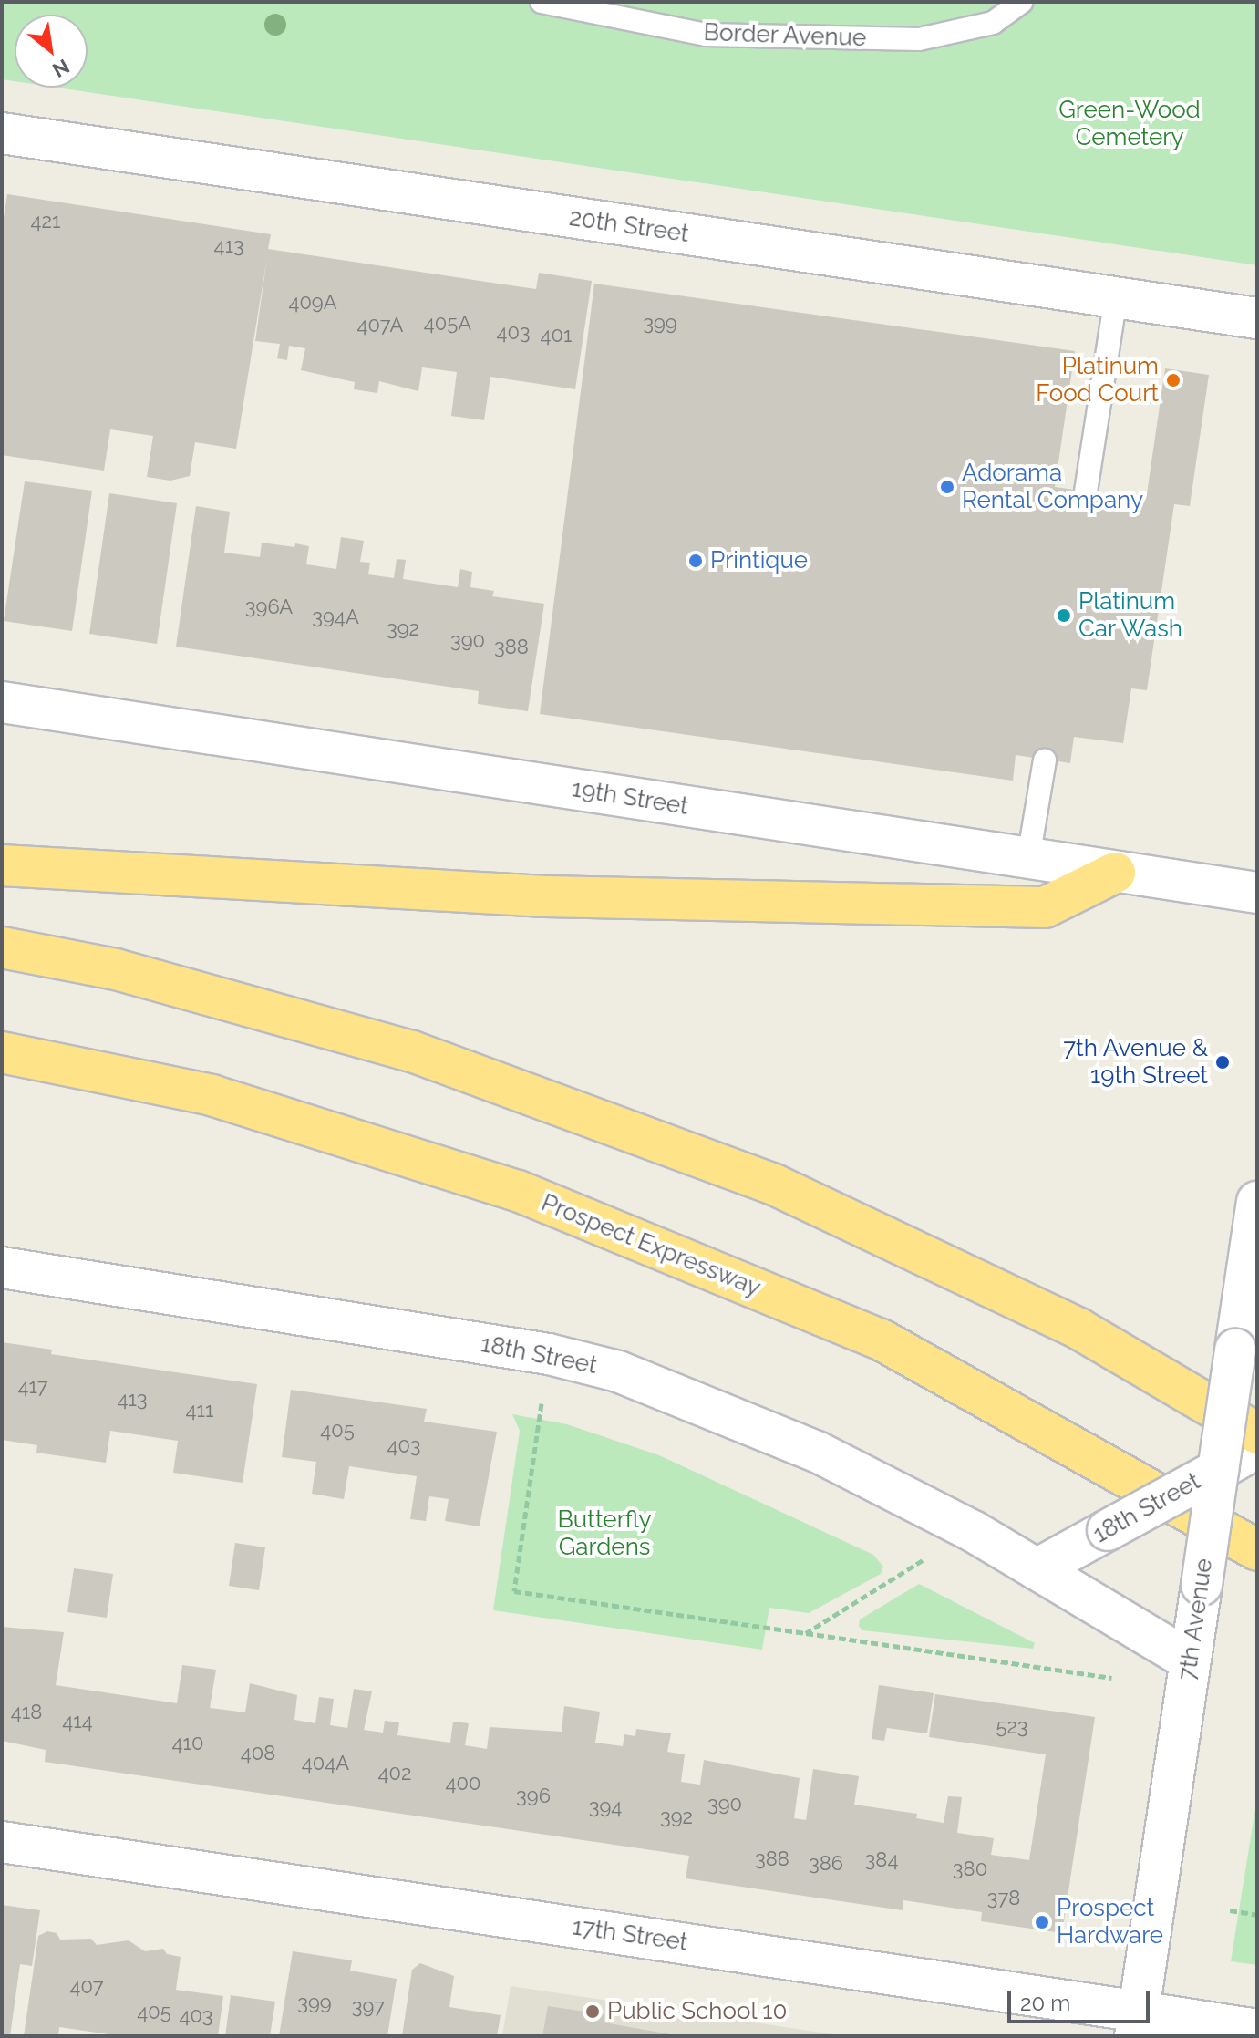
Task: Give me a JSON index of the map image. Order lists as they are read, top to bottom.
{
  "streets": {
    "highway": ["Prospect Expressway"],
    "street": [
      "20th Street",
      "19th Street",
      "18th Street",
      "7th Avenue",
      "17th Street"
    ],
    "lane": ["Border Avenue"]
  },
  "crossings": [
    ["18th Street", "7th Avenue"],
    ["7th Avenue", "17th Street"]
  ],
  "parks": ["Green-Wood Cemetery", "Butterfly Gardens"],
  "places": [
    "Platinum Food Court",
    "Adorama Rental Company",
    "Printique",
    "Platinum Car Wash",
    "7th Avenue & 19th Street",
    "Prospect Hardware",
    "Public School 10"
  ],
  "house_numbers": [
    "421",
    "413",
    "409A",
    "405A",
    "399",
    "407A",
    "403",
    "401",
    "396A",
    "394A",
    "392",
    "390",
    "388",
    "417",
    "413",
    "411",
    "405",
    "403",
    "418",
    "414",
    "523",
    "410",
    "408",
    "404A",
    "402",
    "400",
    "396",
    "390",
    "394",
    "392",
    "388",
    "384",
    "386",
    "380",
    "378",
    "407",
    "399",
    "397",
    "405",
    "403"
  ],
  "scale_bar": "20 m",
  "north": "bottom right"
}
